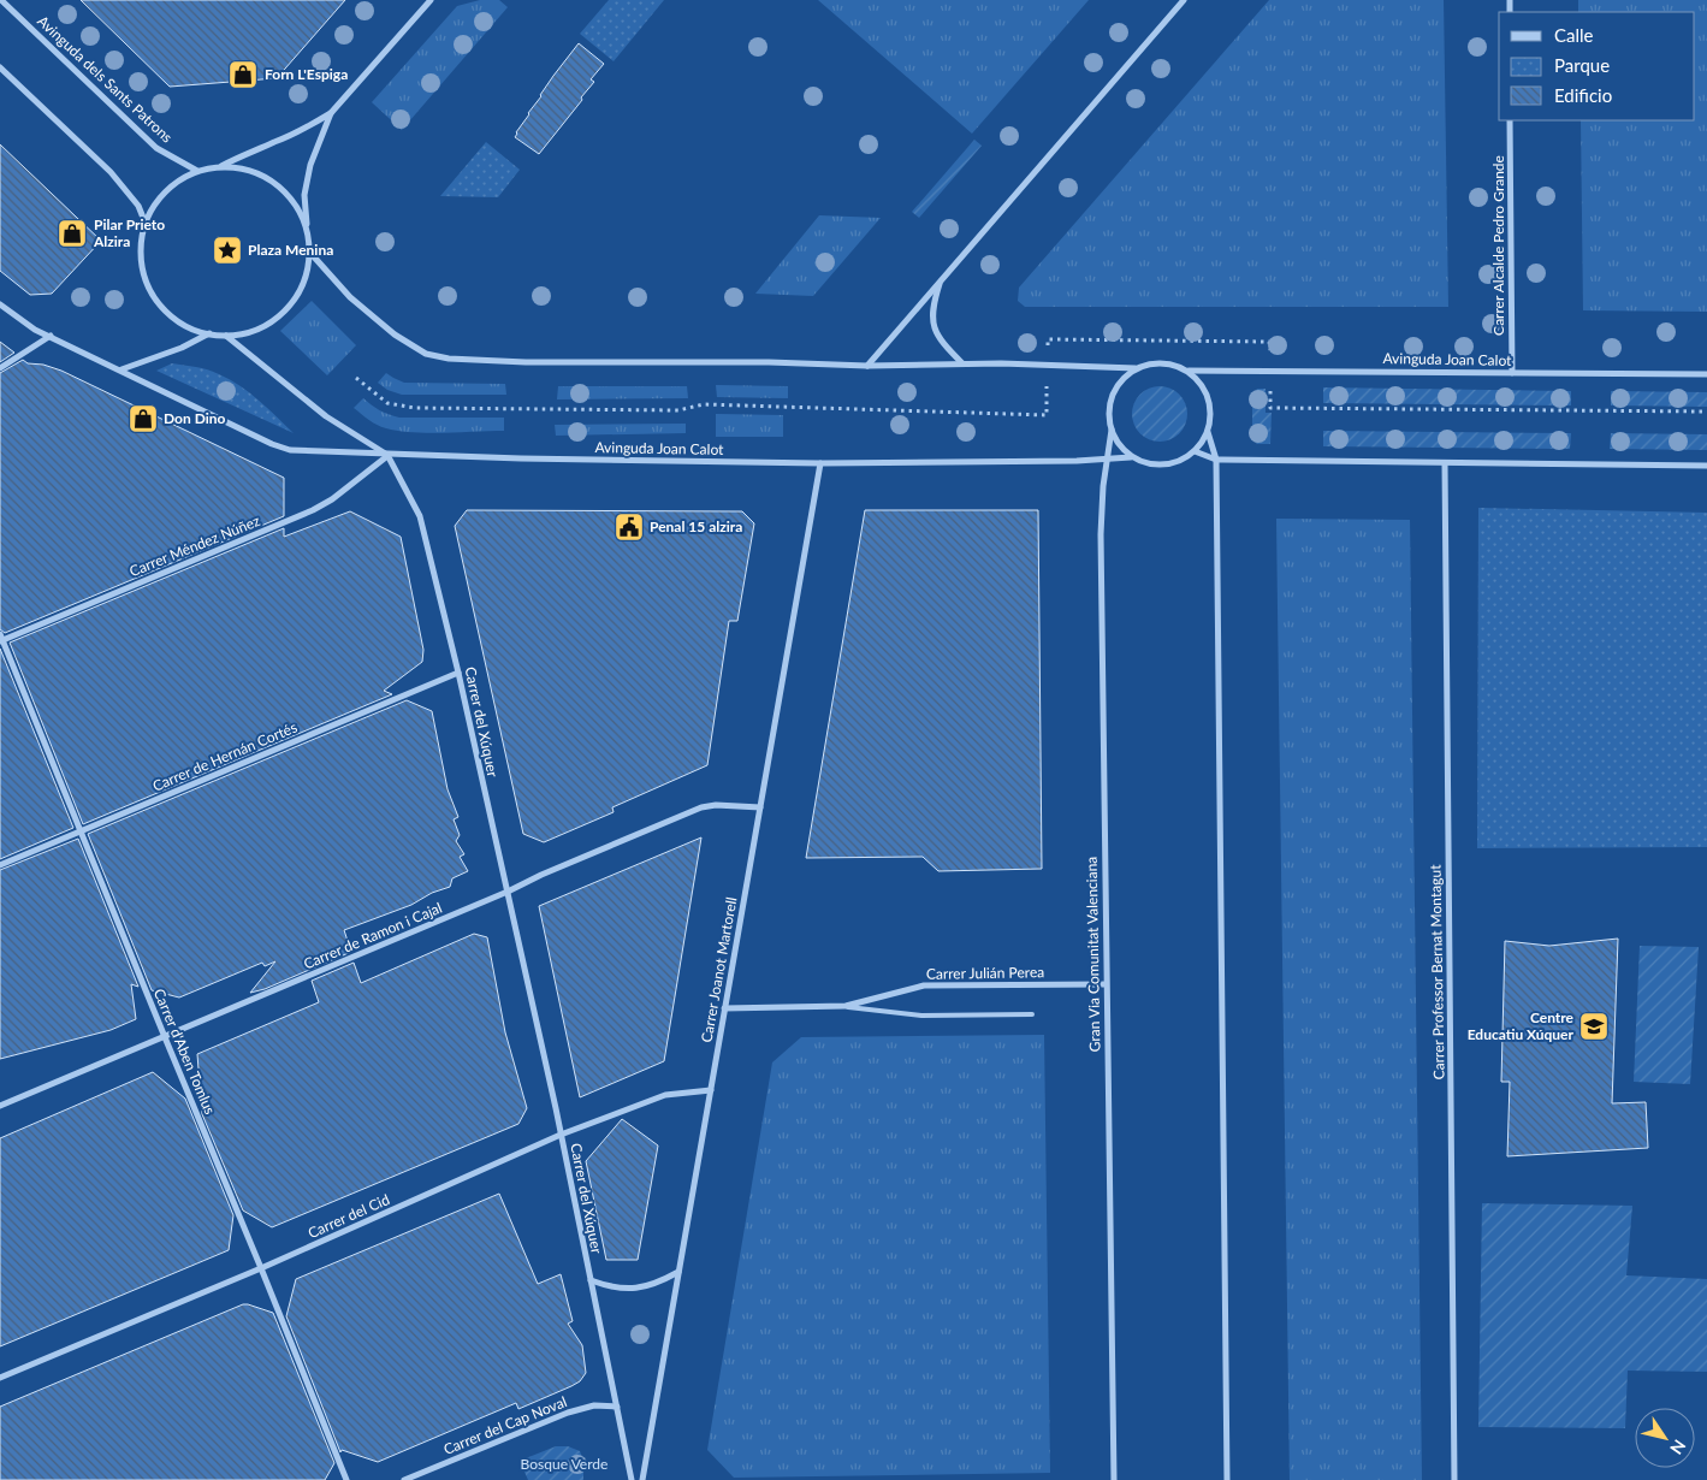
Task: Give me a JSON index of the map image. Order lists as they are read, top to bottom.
{
  "streets": {
    "street": [
      "Avinguda dels Sants Patrons",
      "Carrer Alcalde Pedro Grande",
      "Avinguda Joan Calot",
      "Carrer Méndez Núñez",
      "Carrer del Xúquer",
      "Carrer de Hernán Cortés",
      "Carrer de Ramon i Cajal",
      "Gran Via Comunitat Valenciana",
      "Carrer Joanot Martorell",
      "Carrer Professor Bernat Montagut",
      "Carrer Julián Perea",
      "Carrer d'Aben Tomlus",
      "Carrer del Cid",
      "Carrer del Cap Noval"
    ]
  },
  "crossings": [
    ["Carrer Alcalde Pedro Grande", "Avinguda Joan Calot"],
    ["Avinguda Joan Calot", "Carrer Méndez Núñez"],
    ["Avinguda Joan Calot", "Carrer del Xúquer"],
    ["Avinguda Joan Calot", "Gran Via Comunitat Valenciana"],
    ["Avinguda Joan Calot", "Carrer Joanot Martorell"],
    ["Carrer Méndez Núñez", "Carrer del Xúquer"],
    ["Carrer Méndez Núñez", "Carrer d'Aben Tomlus"],
    ["Carrer del Xúquer", "Carrer de Hernán Cortés"],
    ["Carrer del Xúquer", "Carrer de Ramon i Cajal"],
    ["Carrer del Xúquer", "Carrer del Cid"],
    ["Carrer del Xúquer", "Carrer del Cap Noval"],
    ["Carrer de Hernán Cortés", "Carrer d'Aben Tomlus"],
    ["Carrer de Ramon i Cajal", "Carrer Joanot Martorell"],
    ["Carrer de Ramon i Cajal", "Carrer d'Aben Tomlus"],
    ["Gran Via Comunitat Valenciana", "Carrer Julián Perea"],
    ["Carrer Joanot Martorell", "Carrer Julián Perea"],
    ["Carrer Joanot Martorell", "Carrer del Cid"],
    ["Carrer d'Aben Tomlus", "Carrer del Cid"]
  ],
  "parks": ["Bosque Verde"],
  "places": {
    "shop": ["Forn L'Espiga", "Pilar Prieto Alzira", "Don Dino"],
    "place": ["Plaza Menina"],
    "public building": ["Penal 15 alzira"],
    "school or university": ["Centre Educatiu Xúquer"]
  },
  "legend": ["Calle", "Parque", "Edificio"],
  "north": "bottom right"
}
